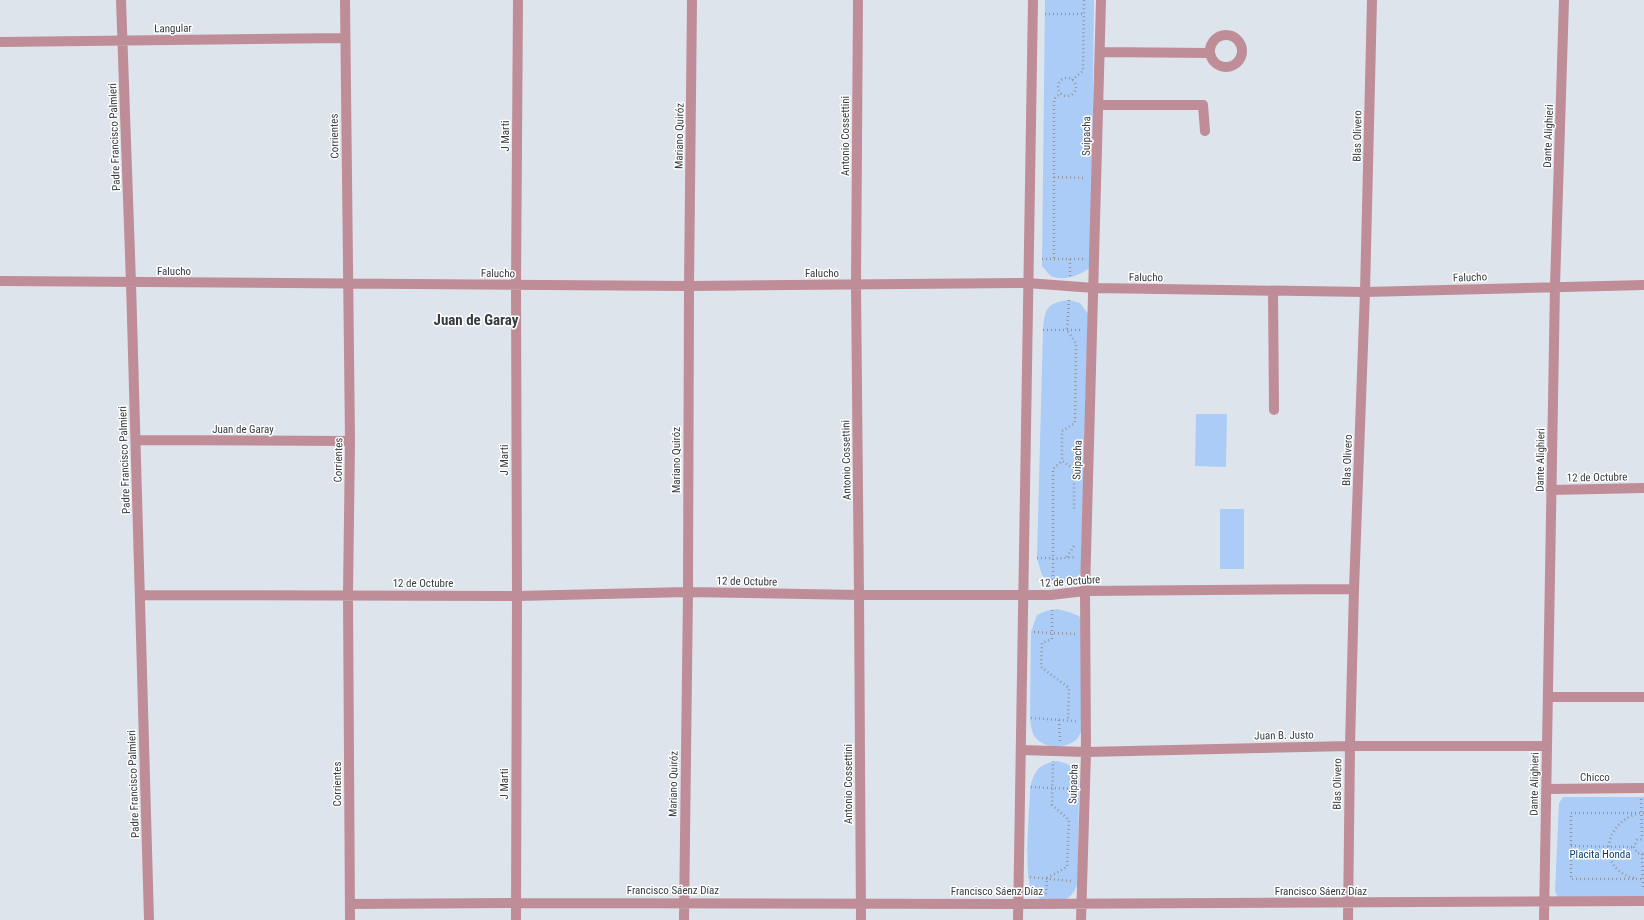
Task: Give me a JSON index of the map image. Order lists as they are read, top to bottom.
{
  "streets": {
    "street": [
      "Langular",
      "Corrientes",
      "J Marti",
      "Mariano Quiróz",
      "Antonio Cossettini",
      "Suipacha",
      "Blas Olivero",
      "Dante Alighieri",
      "Padre Francisco Palmieri",
      "Falucho",
      "Juan de Garay",
      "12 de Octubre",
      "Juan B. Justo",
      "Chicco",
      "Francisco Sáenz Díaz"
    ]
  },
  "crossings": [
    ["Langular", "Corrientes"],
    ["Langular", "Padre Francisco Palmieri"],
    ["Corrientes", "Falucho"],
    ["Corrientes", "Juan de Garay"],
    ["Corrientes", "12 de Octubre"],
    ["Corrientes", "Francisco Sáenz Díaz"],
    ["J Marti", "Falucho"],
    ["J Marti", "12 de Octubre"],
    ["J Marti", "Francisco Sáenz Díaz"],
    ["Mariano Quiróz", "Falucho"],
    ["Mariano Quiróz", "12 de Octubre"],
    ["Mariano Quiróz", "Francisco Sáenz Díaz"],
    ["Antonio Cossettini", "Falucho"],
    ["Antonio Cossettini", "12 de Octubre"],
    ["Antonio Cossettini", "Francisco Sáenz Díaz"],
    ["Suipacha", "Falucho"],
    ["Suipacha", "12 de Octubre"],
    ["Suipacha", "Juan B. Justo"],
    ["Suipacha", "Francisco Sáenz Díaz"],
    ["Blas Olivero", "Falucho"],
    ["Blas Olivero", "12 de Octubre"],
    ["Blas Olivero", "Juan B. Justo"],
    ["Blas Olivero", "Francisco Sáenz Díaz"],
    ["Dante Alighieri", "Falucho"],
    ["Dante Alighieri", "12 de Octubre"],
    ["Dante Alighieri", "Juan B. Justo"],
    ["Dante Alighieri", "Chicco"],
    ["Dante Alighieri", "Francisco Sáenz Díaz"],
    ["Padre Francisco Palmieri", "Falucho"],
    ["Padre Francisco Palmieri", "Juan de Garay"],
    ["Padre Francisco Palmieri", "12 de Octubre"]
  ],
  "districts": ["Juan de Garay"],
  "parks": ["Placita Honda"]
}
